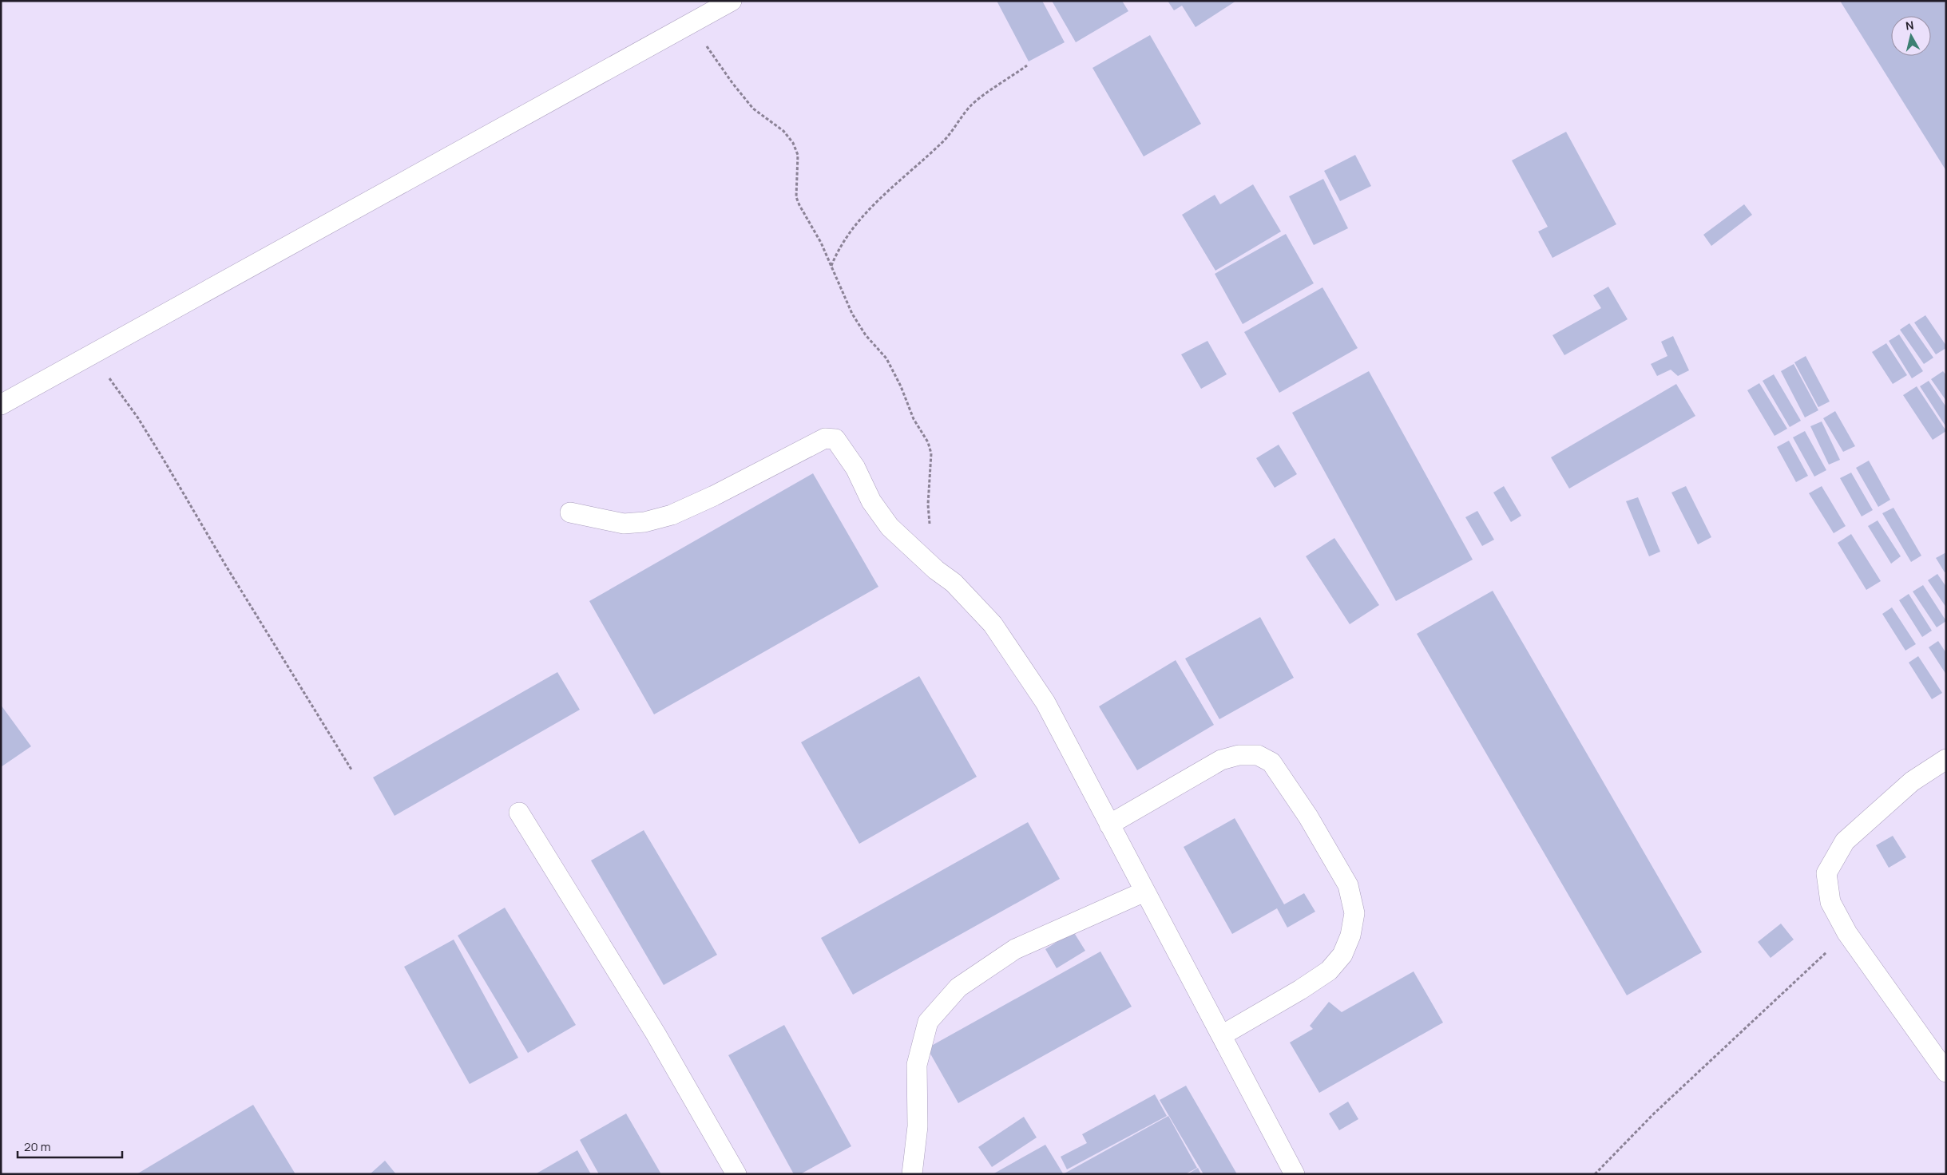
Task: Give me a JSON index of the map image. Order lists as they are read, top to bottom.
{
  "scale_bar": "20 m",
  "north": "top"
}
